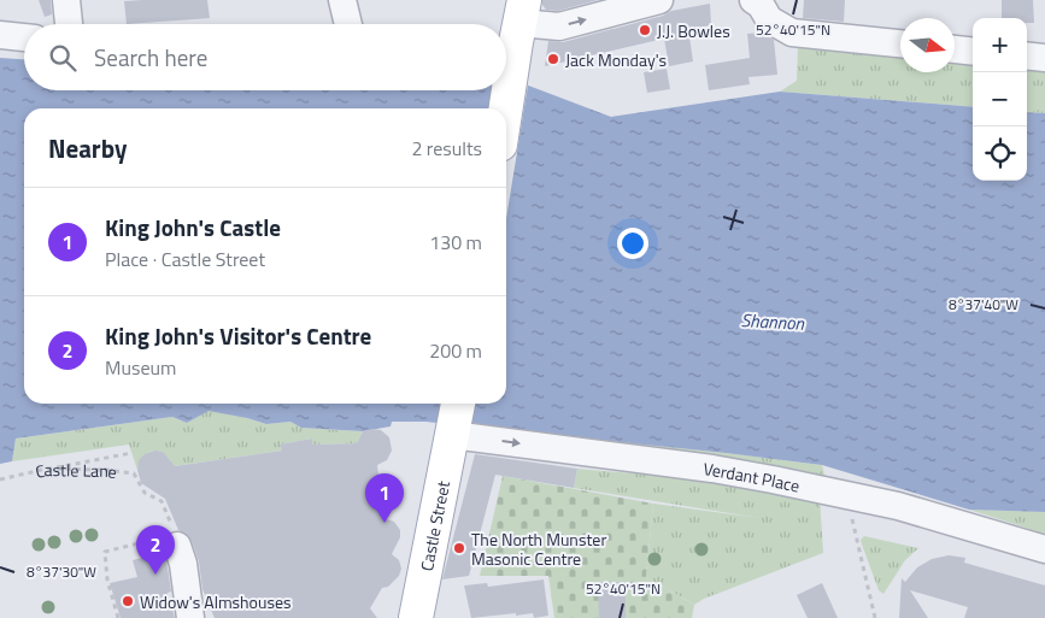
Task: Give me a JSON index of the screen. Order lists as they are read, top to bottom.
{
  "streets": {
    "main road": ["Castle Street"],
    "street": ["Verdant Place"],
    "path": ["Castle Lane"]
  },
  "crossings": [
    ["Verdant Place", "Castle Street"]
  ],
  "one_way": ["Verdant Place"],
  "water": ["Shannon"],
  "places": [
    "J.J. Bowles",
    "Jack Monday's",
    "The North Munster Masonic Centre",
    "Widow's Almshouses"
  ],
  "north": "right",
  "page": {
    "map_buttons": ["+", "−"],
    "search": "Search here",
    "heading": ["Nearby", "2 results"],
    "list": [
      {
        "mark": "1",
        "name": "King John's Castle",
        "note": "Place · Castle Street",
        "value": "130 m"
      },
      {
        "mark": "2",
        "name": "King John's Visitor's Centre",
        "note": "Museum",
        "value": "200 m"
      }
    ],
    "pins": ["1", "2"]
  },
  "coordinates": ["52°40'15\"N", "8°37'40\"W", "8°37'30\"W"]
}
